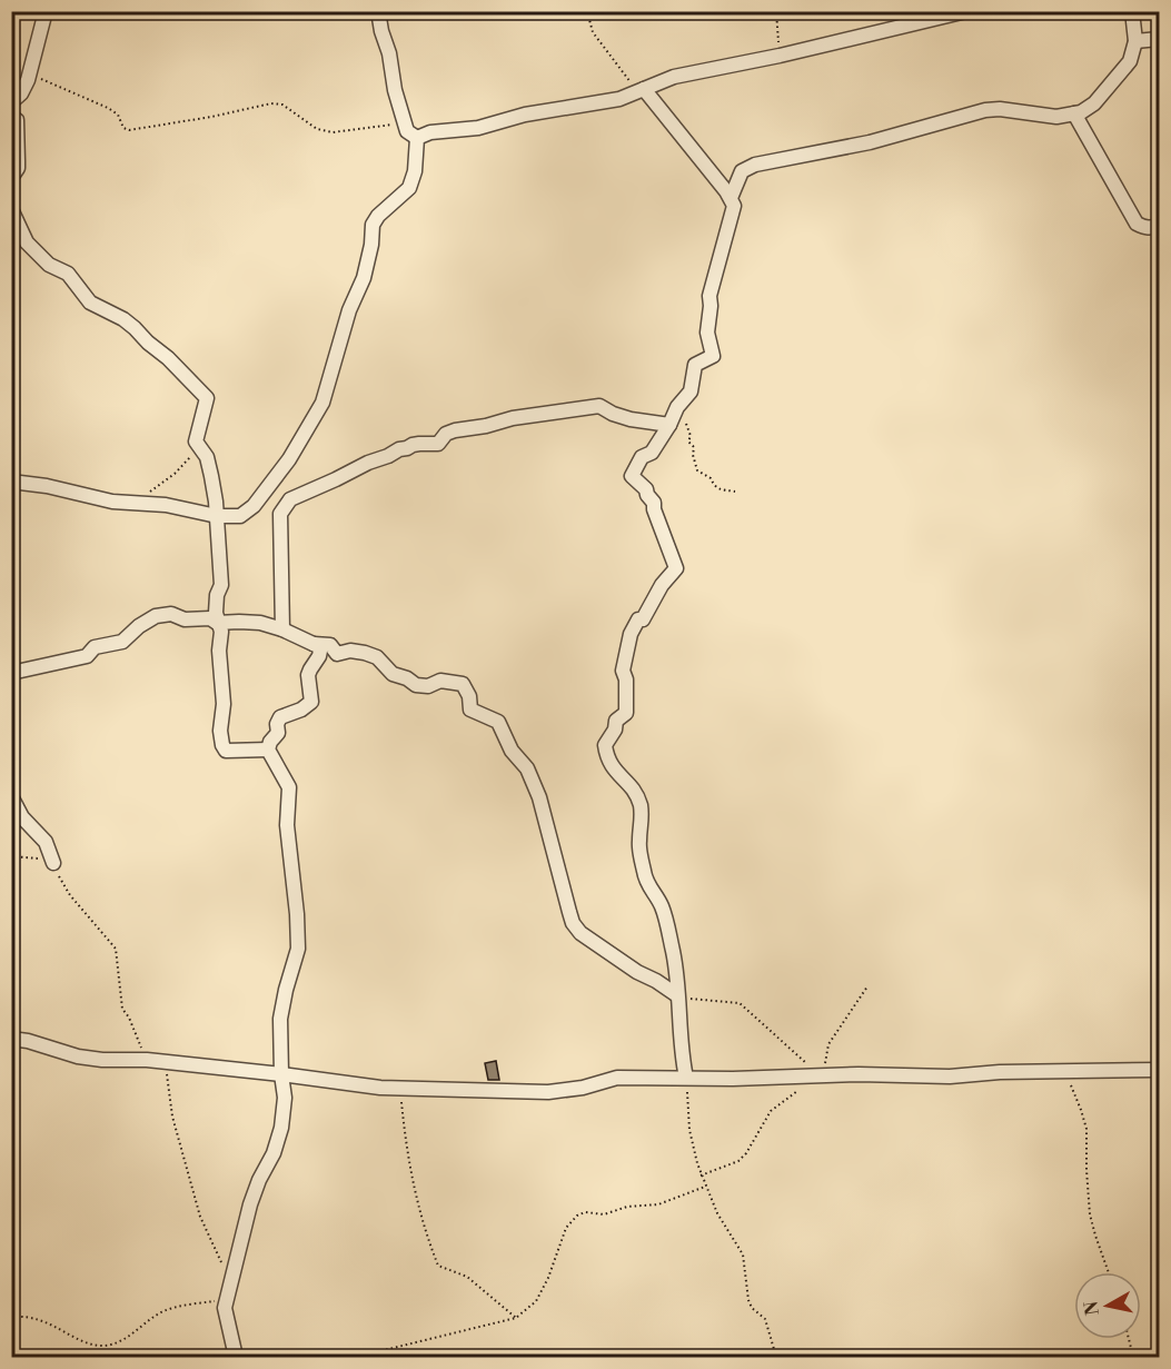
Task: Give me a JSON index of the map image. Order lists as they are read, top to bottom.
{
  "north": "left"
}
